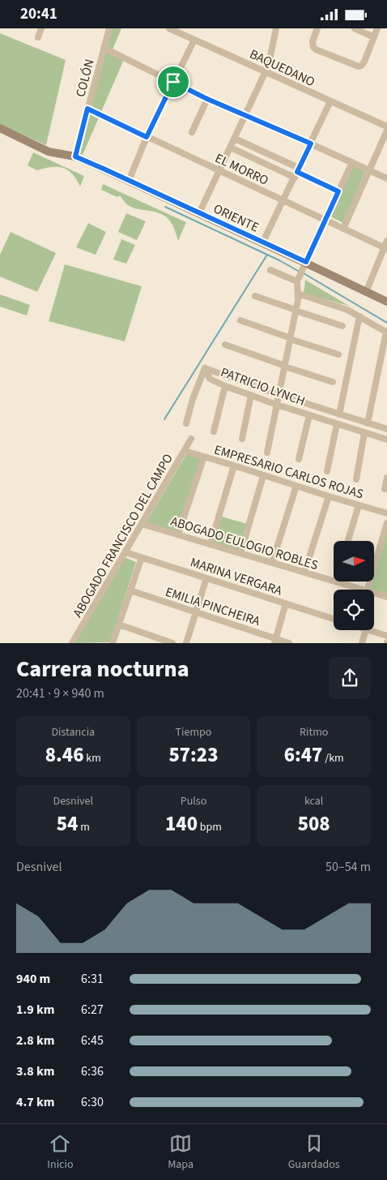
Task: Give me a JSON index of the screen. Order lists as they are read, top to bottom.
{
  "streets": {
    "street": [
      "BAQUEDANO",
      "COLÓN",
      "EL MORRO",
      "ORIENTE",
      "PATRICIO LYNCH",
      "EMPRESARIO CARLOS ROJAS",
      "ABOGADO FRANCISCO DEL CAMPO",
      "ABOGADO EULOGIO ROBLES",
      "MARINA VERGARA",
      "EMILIA PINCHEIRA"
    ]
  },
  "crossings": [
    ["COLÓN", "EL MORRO"],
    ["COLÓN", "ORIENTE"],
    ["EMPRESARIO CARLOS ROJAS", "ABOGADO FRANCISCO DEL CAMPO"],
    ["ABOGADO FRANCISCO DEL CAMPO", "ABOGADO EULOGIO ROBLES"],
    ["ABOGADO FRANCISCO DEL CAMPO", "MARINA VERGARA"]
  ],
  "north": "right",
  "page": {
    "status": "20:41",
    "heading": ["Carrera nocturna", "20:41 · 9 × 940 m"],
    "stats": [
      ["Distancia", "8.46 km"],
      ["Tiempo", "57:23"],
      ["Ritmo", "6:47 /km"],
      ["Desnivel", "54 m"],
      ["Pulso", "140 bpm"],
      ["kcal", "508"]
    ],
    "chart": ["Desnivel", "50–54 m"],
    "list": [
      {
        "name": "940 m",
        "note": "6:31"
      },
      {
        "name": "1.9 km",
        "note": "6:27"
      },
      {
        "name": "2.8 km",
        "note": "6:45"
      },
      {
        "name": "3.8 km",
        "note": "6:36"
      },
      {
        "name": "4.7 km",
        "note": "6:30"
      }
    ],
    "tabs": ["Inicio", "Mapa", "Guardados"]
  }
}
